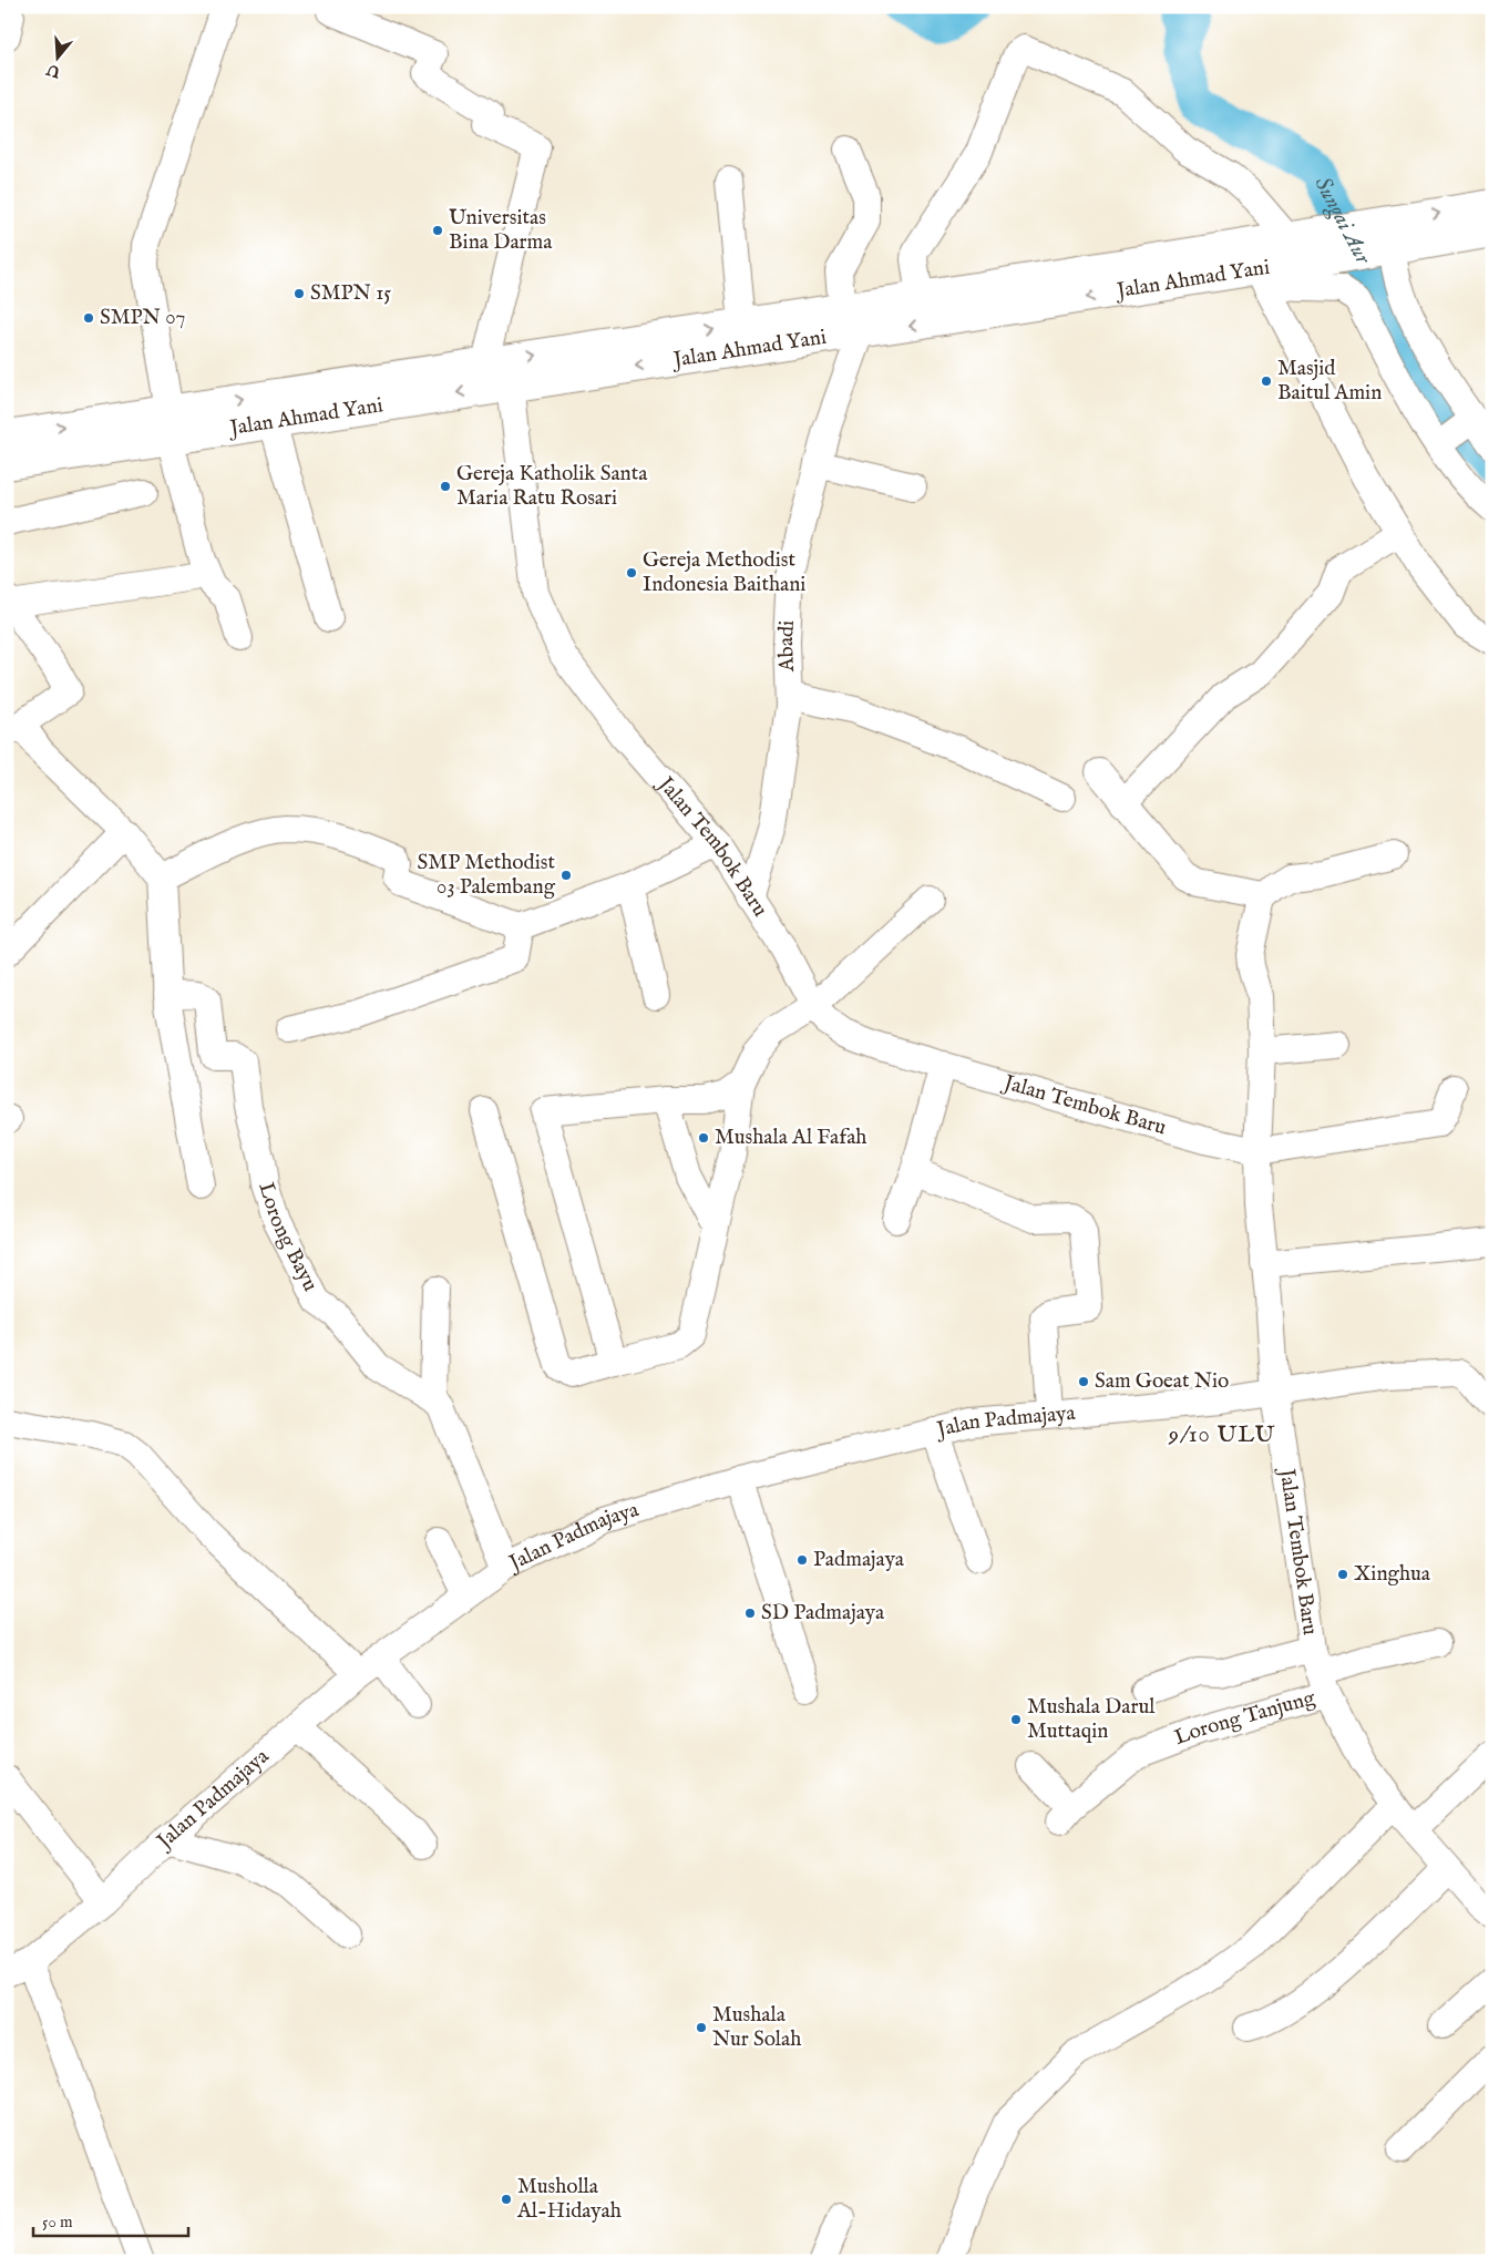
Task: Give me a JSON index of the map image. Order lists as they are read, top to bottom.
{
  "streets": {
    "highway": ["Jalan Ahmad Yani"],
    "street": [
      "Abadi",
      "Jalan Tembok Baru",
      "Lorong Bayu",
      "Jalan Padmajaya",
      "Lorong Tanjung"
    ]
  },
  "crossings": [
    ["Jalan Ahmad Yani", "Abadi"],
    ["Jalan Ahmad Yani", "Jalan Tembok Baru"],
    ["Abadi", "Jalan Tembok Baru"],
    ["Jalan Tembok Baru", "Jalan Padmajaya"],
    ["Jalan Tembok Baru", "Lorong Tanjung"],
    ["Lorong Bayu", "Jalan Padmajaya"]
  ],
  "districts": ["9/10 ULU"],
  "water": ["Sungai Aur"],
  "places": [
    "Universitas Bina Darma",
    "SMPN 15",
    "SMPN 07",
    "Masjid Baitul Amin",
    "Gereja Katholik Santa Maria Ratu Rosari",
    "Gereja Methodist Indonesia Baithani",
    "SMP Methodist 03 Palembang",
    "Mushala Al Fafah",
    "Sam Goeat Nio",
    "Padmajaya",
    "Xinghua",
    "SD Padmajaya",
    "Mushala Darul Muttaqin",
    "Mushala Nur Solah",
    "Musholla Al-Hidayah"
  ],
  "scale_bar": "50 m",
  "north": "bottom"
}
